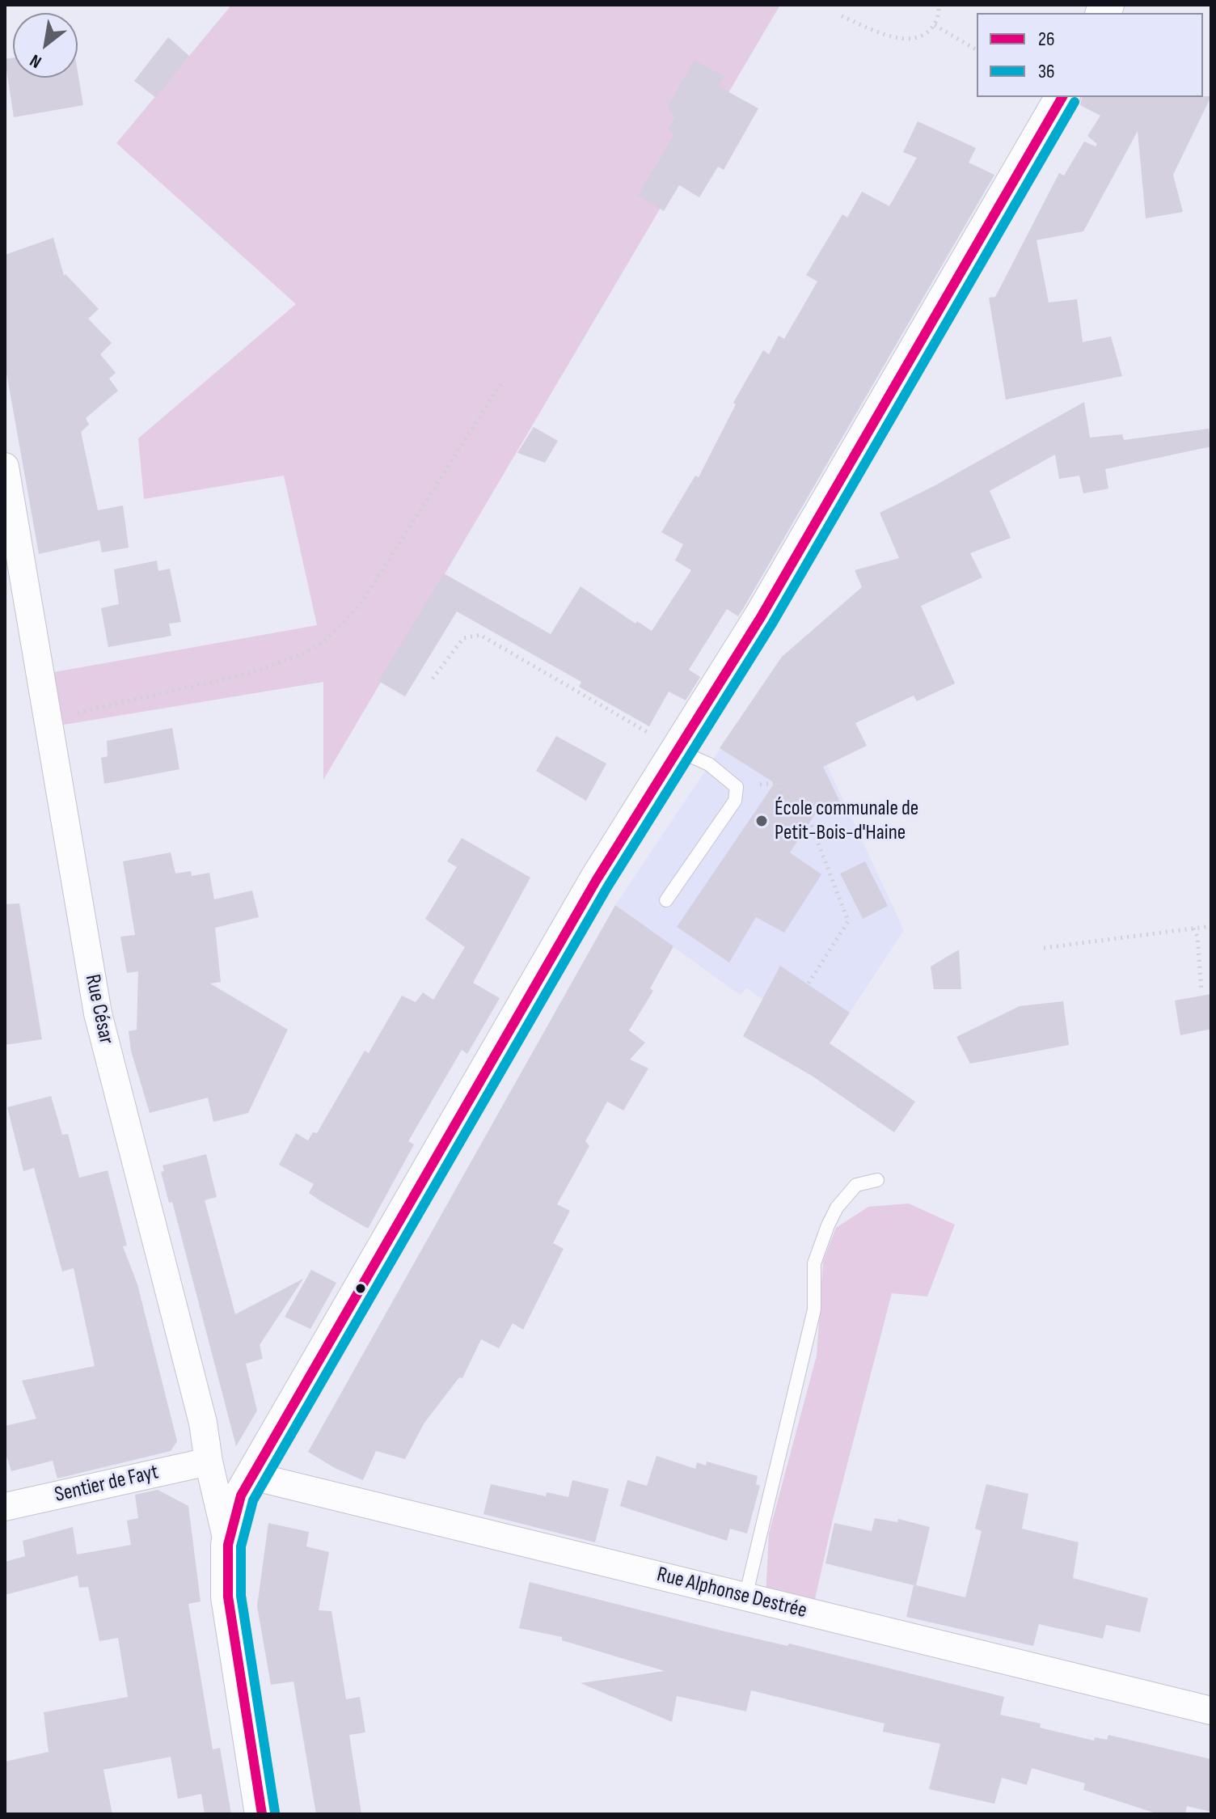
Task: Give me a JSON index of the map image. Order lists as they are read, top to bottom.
{
  "streets": {
    "street": ["Rue César", "Sentier de Fayt", "Rue Alphonse Destrée"]
  },
  "crossings": [
    ["Rue César", "Sentier de Fayt"]
  ],
  "places": ["École communale de Petit-Bois-d'Haine"],
  "lines": ["transit line 26", "transit line 36"],
  "legend": ["26", "36"],
  "north": "bottom left"
}
